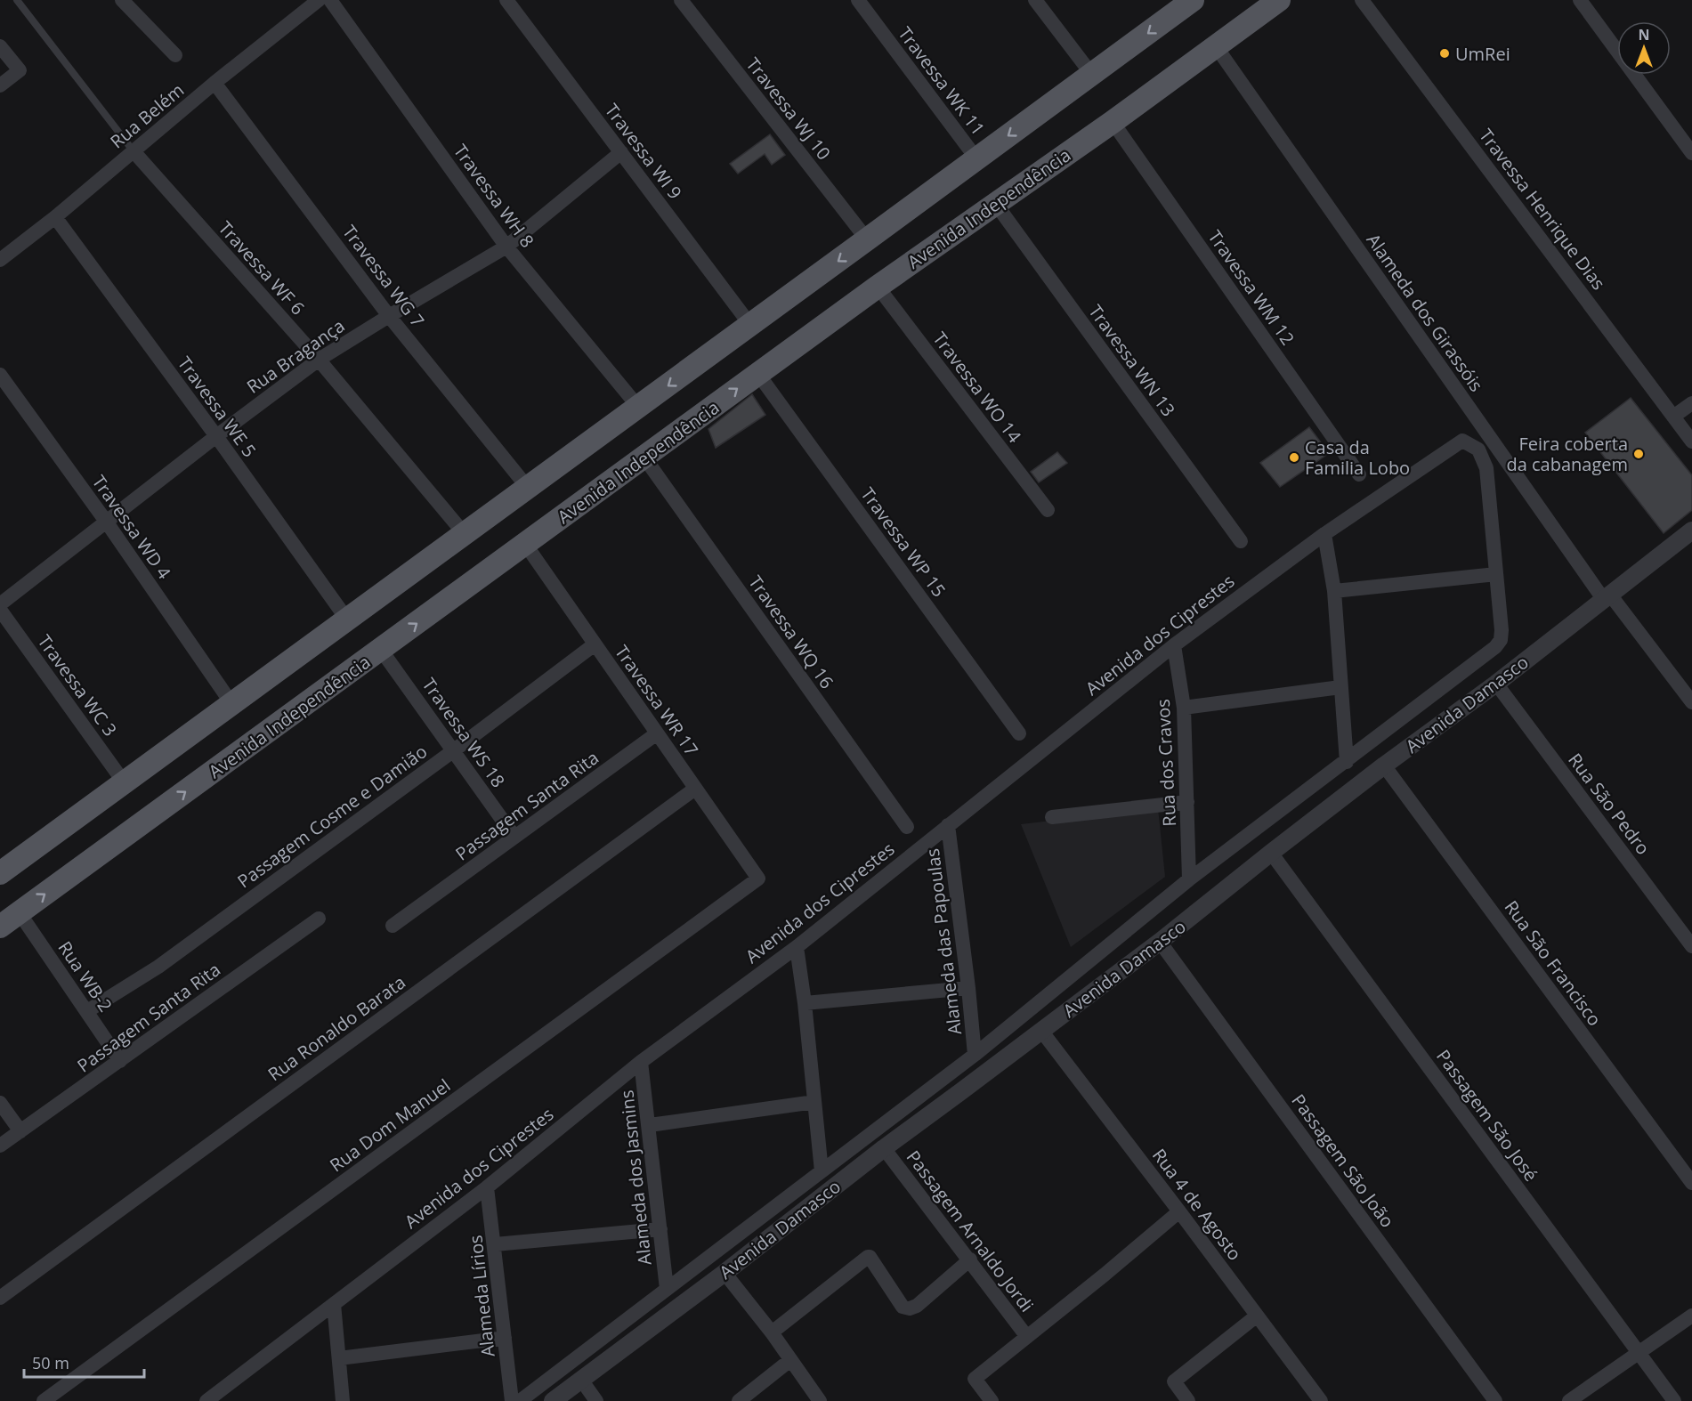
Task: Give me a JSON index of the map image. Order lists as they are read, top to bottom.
{
  "streets": {
    "main road": ["Avenida Independência"],
    "street": [
      "Travessa WK 11",
      "Travessa WJ 10",
      "Rua Belém",
      "Travessa WI 9",
      "Travessa WH 8",
      "Travessa Henrique Dias",
      "Travessa WF 6",
      "Travessa WG 7",
      "Travessa WM 12",
      "Alameda dos Girassóis",
      "Rua Bragança",
      "Travessa WN 13",
      "Travessa WO 14",
      "Travessa WE 5",
      "Travessa WD 4",
      "Travessa WP 15",
      "Travessa WQ 16",
      "Avenida dos Ciprestes",
      "Travessa WC 3",
      "Travessa WR 17",
      "Avenida Damasco",
      "Travessa WS 18",
      "Rua dos Cravos",
      "Rua São Pedro",
      "Passagem Santa Rita",
      "Passagem Cosme e Damião",
      "Alameda das Papoulas",
      "Rua São Francisco",
      "Rua WB-2",
      "Rua Ronaldo Barata",
      "Passagem São José",
      "Rua Dom Manuel",
      "Passagem São João",
      "Alameda dos Jasmins",
      "Rua 4 de Agosto",
      "Passagem Arnaldo Jordi",
      "Alameda Lírios"
    ]
  },
  "crossings": [
    ["Rua Belém", "Travessa WF 6"],
    ["Rua Belém", "Travessa WG 7"],
    ["Rua Belém", "Travessa WE 5"],
    ["Travessa WI 9", "Rua Bragança"],
    ["Travessa WH 8", "Rua Bragança"],
    ["Avenida Independência", "Travessa WM 12"],
    ["Avenida Independência", "Alameda dos Girassóis"],
    ["Avenida Independência", "Travessa WN 13"],
    ["Avenida Independência", "Travessa WO 14"],
    ["Avenida Independência", "Travessa WP 15"],
    ["Avenida Independência", "Travessa WQ 16"],
    ["Avenida Independência", "Travessa WR 17"],
    ["Avenida Independência", "Travessa WS 18"],
    ["Avenida Independência", "Rua WB-2"],
    ["Travessa WF 6", "Rua Bragança"],
    ["Travessa WG 7", "Rua Bragança"],
    ["Alameda dos Girassóis", "Avenida Damasco"],
    ["Rua Bragança", "Travessa WE 5"],
    ["Rua Bragança", "Travessa WD 4"],
    ["Avenida dos Ciprestes", "Avenida Damasco"],
    ["Avenida dos Ciprestes", "Rua dos Cravos"],
    ["Avenida dos Ciprestes", "Alameda das Papoulas"],
    ["Avenida dos Ciprestes", "Alameda dos Jasmins"],
    ["Avenida dos Ciprestes", "Alameda Lírios"],
    ["Travessa WR 17", "Passagem Santa Rita"],
    ["Travessa WR 17", "Passagem Cosme e Damião"],
    ["Travessa WR 17", "Rua Ronaldo Barata"],
    ["Travessa WR 17", "Rua Dom Manuel"],
    ["Avenida Damasco", "Rua dos Cravos"],
    ["Avenida Damasco", "Rua São Pedro"],
    ["Avenida Damasco", "Alameda das Papoulas"],
    ["Avenida Damasco", "Rua São Francisco"],
    ["Avenida Damasco", "Passagem São José"],
    ["Avenida Damasco", "Passagem São João"],
    ["Avenida Damasco", "Alameda dos Jasmins"],
    ["Avenida Damasco", "Rua 4 de Agosto"],
    ["Avenida Damasco", "Passagem Arnaldo Jordi"],
    ["Travessa WS 18", "Passagem Santa Rita"],
    ["Travessa WS 18", "Passagem Cosme e Damião"],
    ["Passagem Santa Rita", "Rua WB-2"],
    ["Passagem Cosme e Damião", "Rua WB-2"]
  ],
  "places": ["UmRei", "Feira coberta da cabanagem", "Casa da Familia Lobo"],
  "scale_bar": "50 m",
  "north": "top"
}
